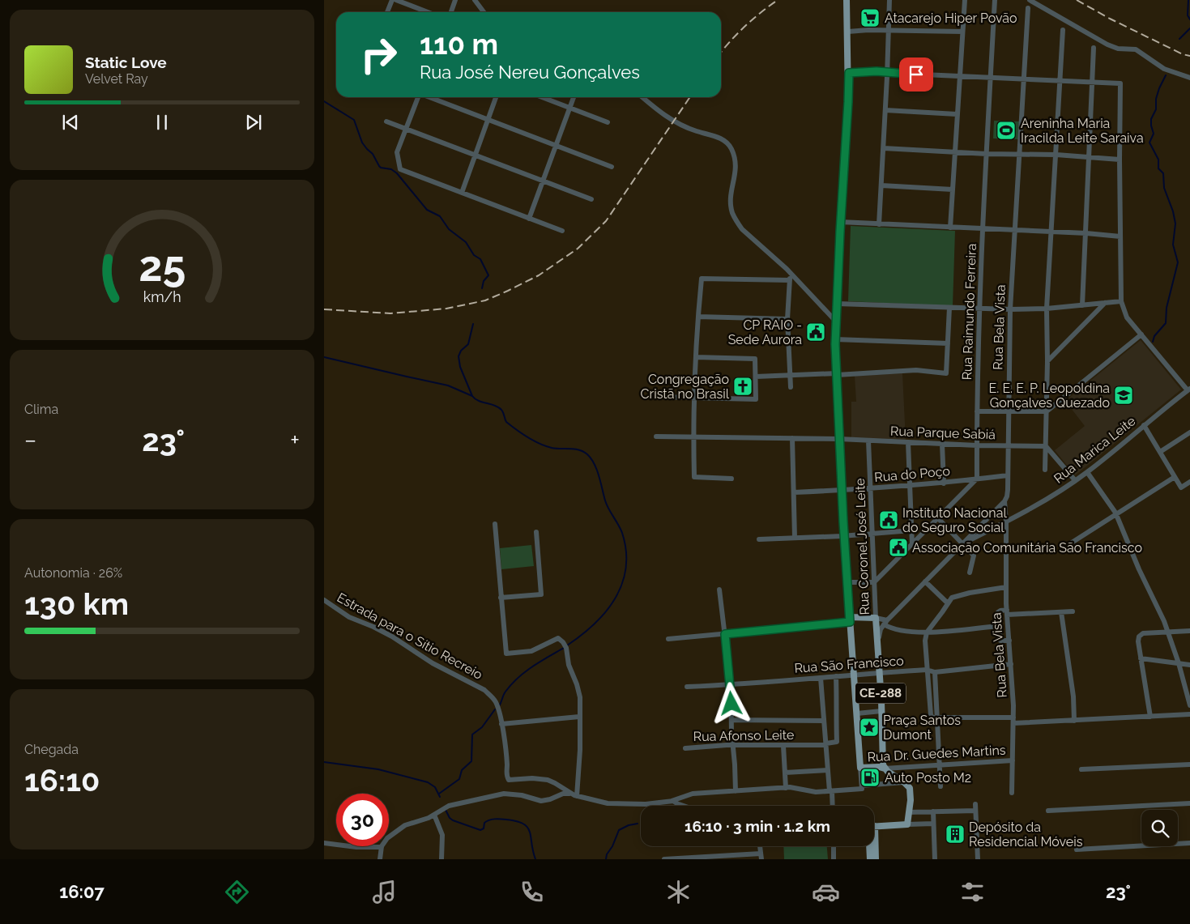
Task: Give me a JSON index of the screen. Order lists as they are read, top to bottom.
{
  "streets": {
    "main road": ["Rua Coronel José Leite", "CE-288", "Rua Dr. Guedes Martins"],
    "street": [
      "Rua Raimundo Ferreira",
      "Rua Bela Vista",
      "Rua Parque Sabiá",
      "Rua Marica Leite",
      "Rua do Poço",
      "Estrada para o Sítio Recreio",
      "Rua São Francisco",
      "Rua Afonso Leite"
    ]
  },
  "crossings": [
    ["Rua Raimundo Ferreira", "Rua Parque Sabiá"],
    ["Rua Raimundo Ferreira", "Rua do Poço"],
    ["Rua Bela Vista", "Rua Parque Sabiá"],
    ["Rua Bela Vista", "Rua Marica Leite"],
    ["Rua Bela Vista", "Rua do Poço"],
    ["Rua Bela Vista", "Rua São Francisco"],
    ["Rua Bela Vista", "Rua Dr. Guedes Martins"],
    ["Rua Parque Sabiá", "Rua Coronel José Leite"],
    ["Rua Parque Sabiá", "CE-288"],
    ["Rua do Poço", "Rua Coronel José Leite"],
    ["Rua do Poço", "CE-288"],
    ["Rua Coronel José Leite", "Rua São Francisco"],
    ["Rua Coronel José Leite", "Rua Dr. Guedes Martins"],
    ["Rua São Francisco", "CE-288"],
    ["Rua São Francisco", "Rua Afonso Leite"],
    ["CE-288", "Rua Dr. Guedes Martins"]
  ],
  "places": {
    "supermarket": ["Atacarejo Hiper Povão"],
    "sports": ["Areninha Maria Iracilda Leite Saraiva"],
    "public building": ["CP RAIO - Sede Aurora", "Instituto Nacional do Seguro Social", "Associação Comunitária São Francisco"],
    "church": ["Congregação Cristã no Brasil"],
    "school or university": ["E. E. E. P. Leopoldina Gonçalves Quezado"],
    "place": ["Praça Santos Dumont"],
    "fuel station": ["Auto Posto M2"],
    "building": ["Depósito da Residencial Móveis"]
  },
  "page": {
    "turn": ["110 m", "Rua José Nereu Gonçalves"],
    "song": ["Static Love", "Velvet Ray"],
    "tile": [
      "Clima",
      ["Autonomia · 26%", "130 km"],
      ["Chegada", "16:10"]
    ],
    "heat": ["−", "23°", "+"],
    "limit": "30",
    "trip": "16:10 · 3 min · 1.2 km",
    "tabs": ["16:07", "23°"],
    "gauge": ["25", "km/h"]
  }
}
